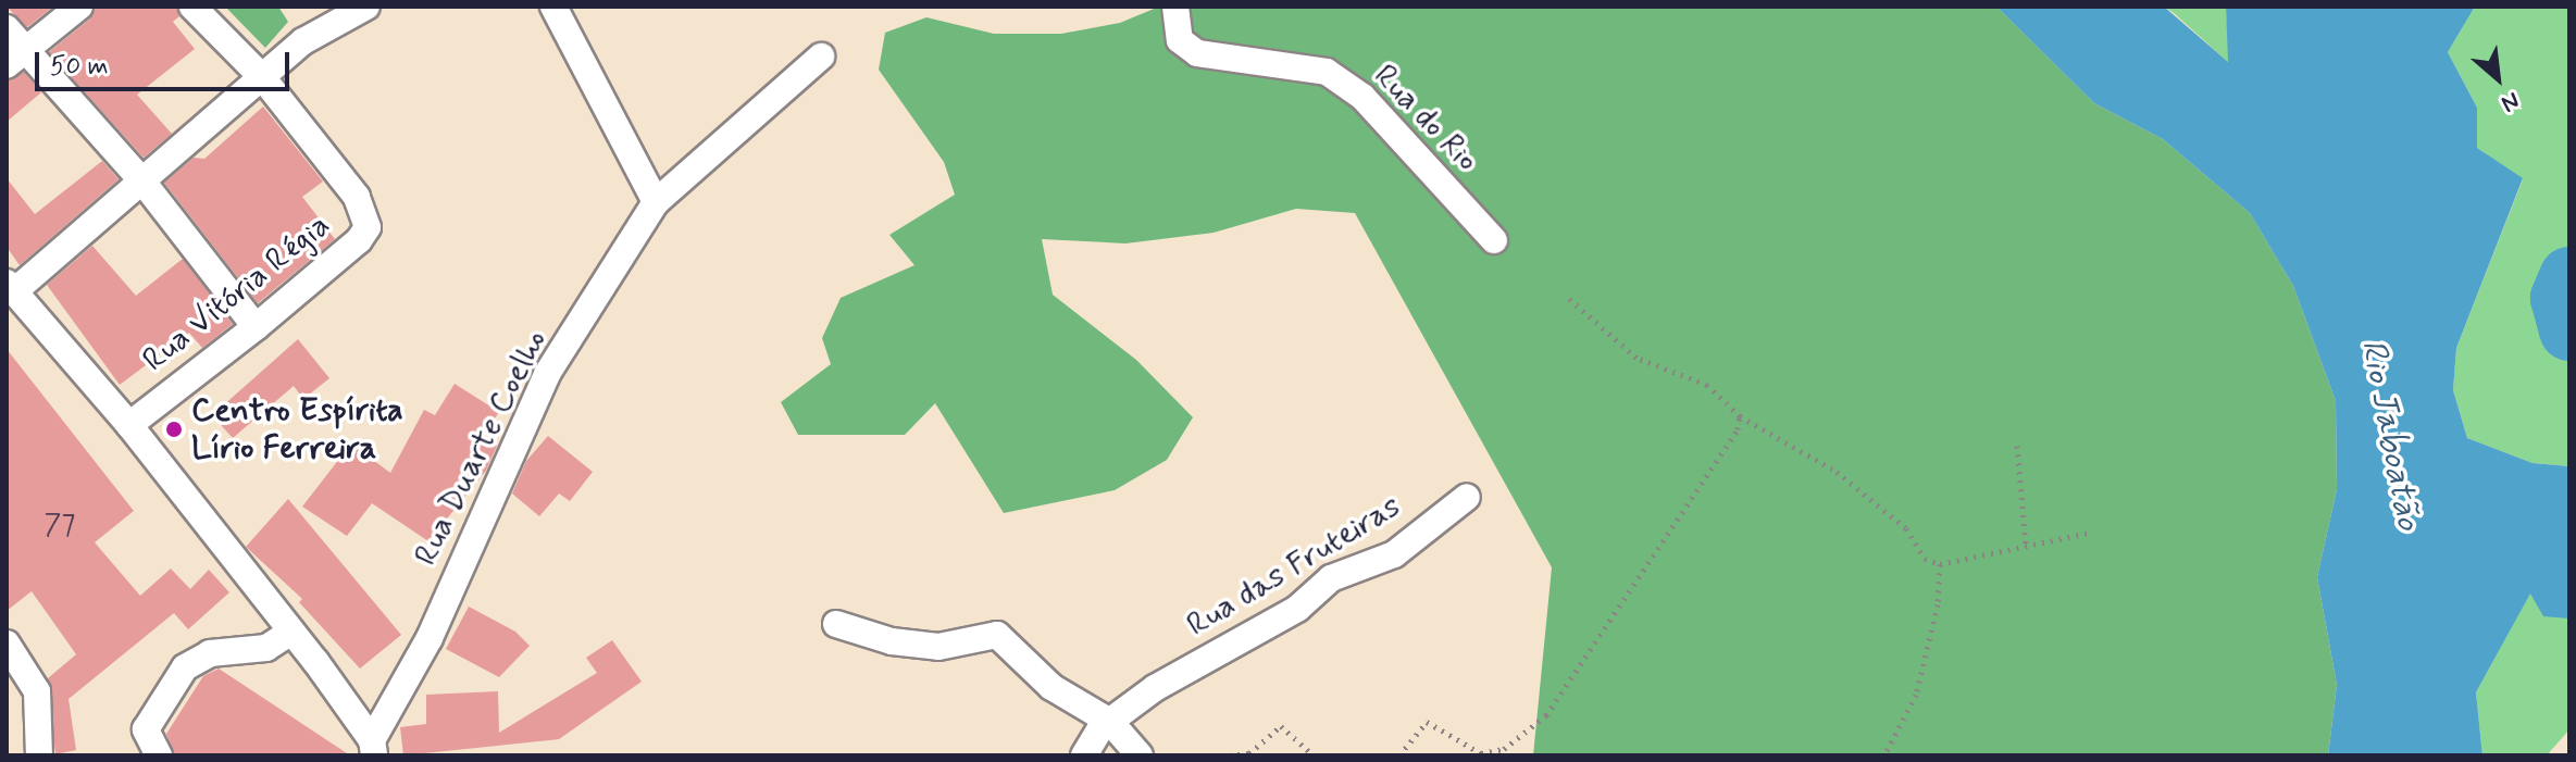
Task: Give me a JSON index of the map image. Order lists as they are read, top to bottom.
{
  "streets": {
    "street": [
      "Rua do Rio",
      "Rua Vitória Régia",
      "Rua Duarte Coelho",
      "Rua das Fruteiras"
    ]
  },
  "water": ["Rio Jaboatão"],
  "places": ["Centro Espírita Lírio Ferreira"],
  "house_numbers": ["77"],
  "scale_bar": "50 m",
  "north": "bottom right"
}
